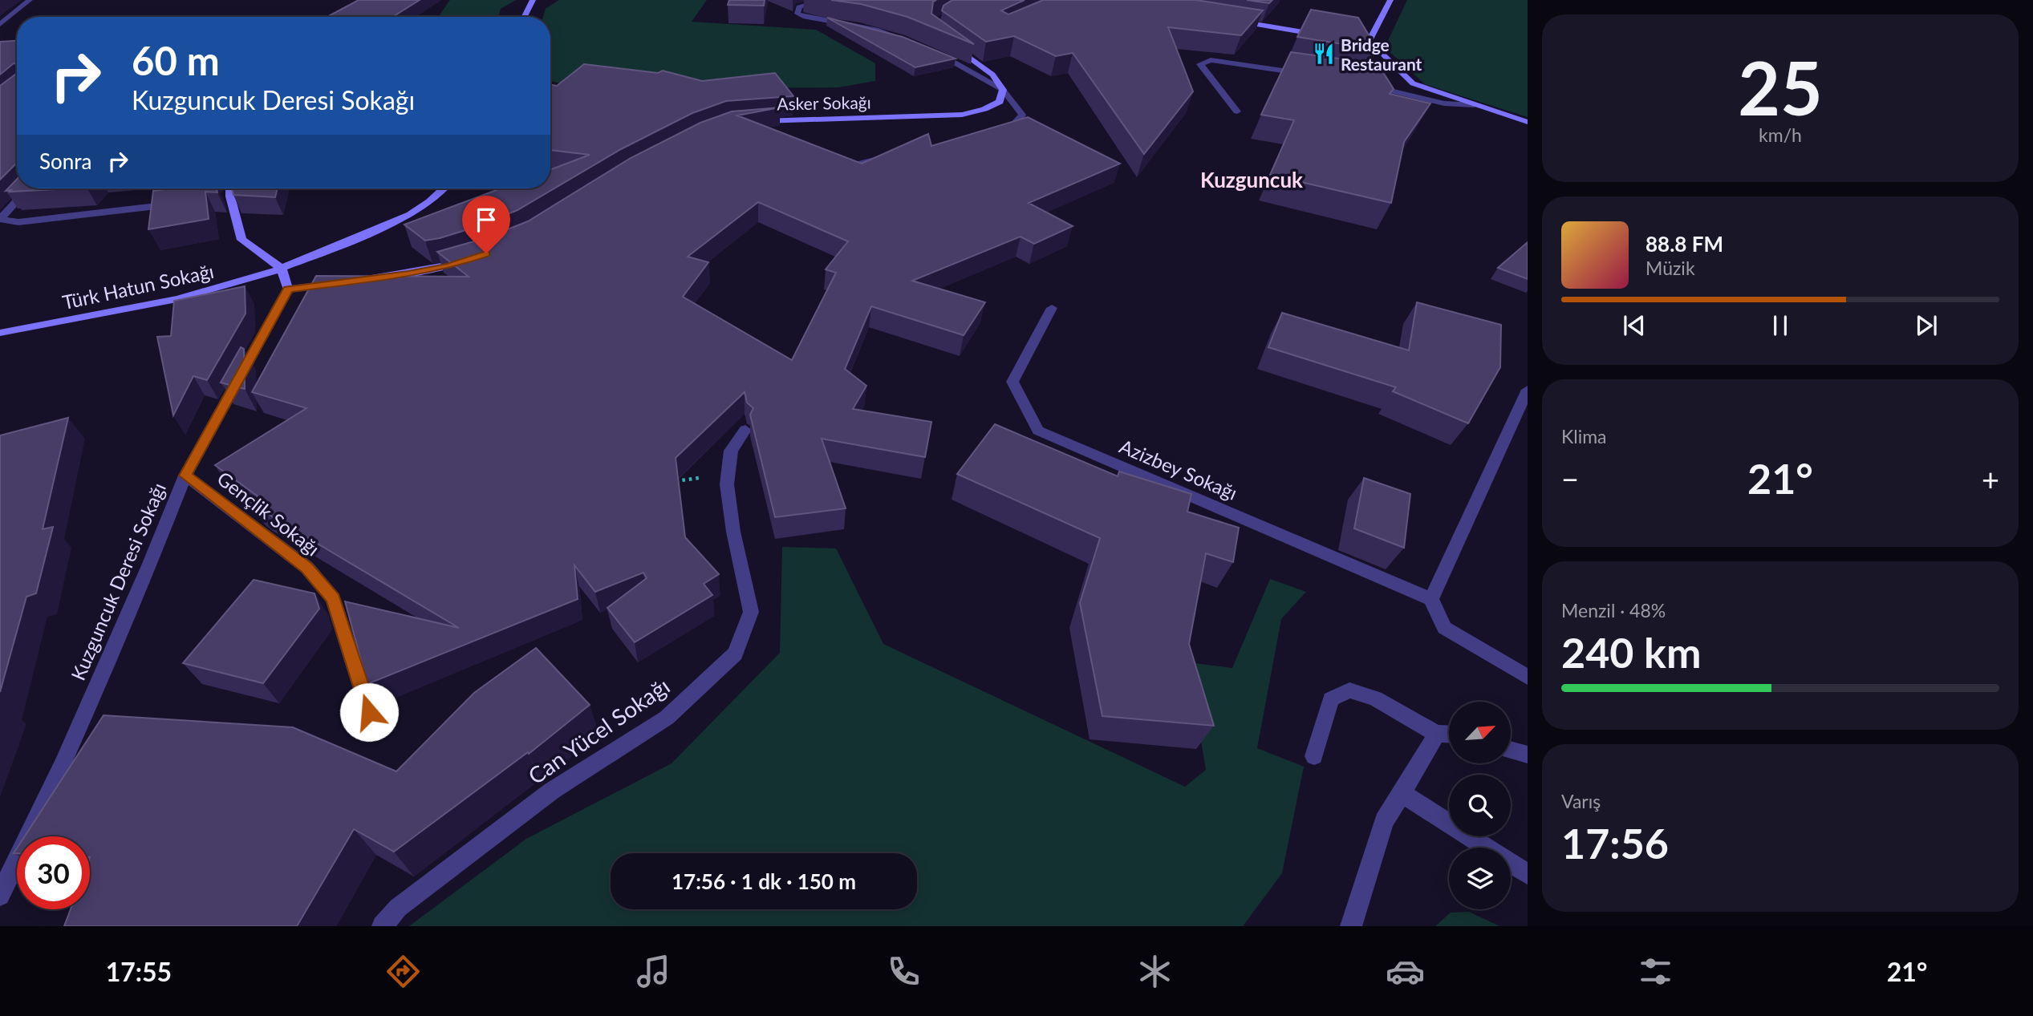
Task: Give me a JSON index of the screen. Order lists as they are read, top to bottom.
{
  "streets": {
    "street": [
      "Asker Sokağı",
      "Türk Hatun Sokağı",
      "Azizbey Sokağı",
      "Gençlik Sokağı",
      "Kuzguncuk Deresi Sokağı",
      "Can Yücel Sokağı"
    ]
  },
  "crossings": [
    ["Gençlik Sokağı", "Kuzguncuk Deresi Sokağı"]
  ],
  "districts": ["Kuzguncuk"],
  "places": {
    "restaurant": ["Bridge Restaurant"]
  },
  "north": "top right",
  "page": {
    "tile": [
      ["25", "km/h"],
      "Klima",
      ["Menzil · 48%", "240 km"],
      ["Varış", "17:56"]
    ],
    "turn": ["60 m", "Kuzguncuk Deresi Sokağı"],
    "then": "Sonra",
    "song": ["88.8 FM", "Müzik"],
    "heat": ["−", "21°", "+"],
    "limit": "30",
    "trip": "17:56 · 1 dk · 150 m",
    "tabs": ["17:55", "21°"]
  }
}
